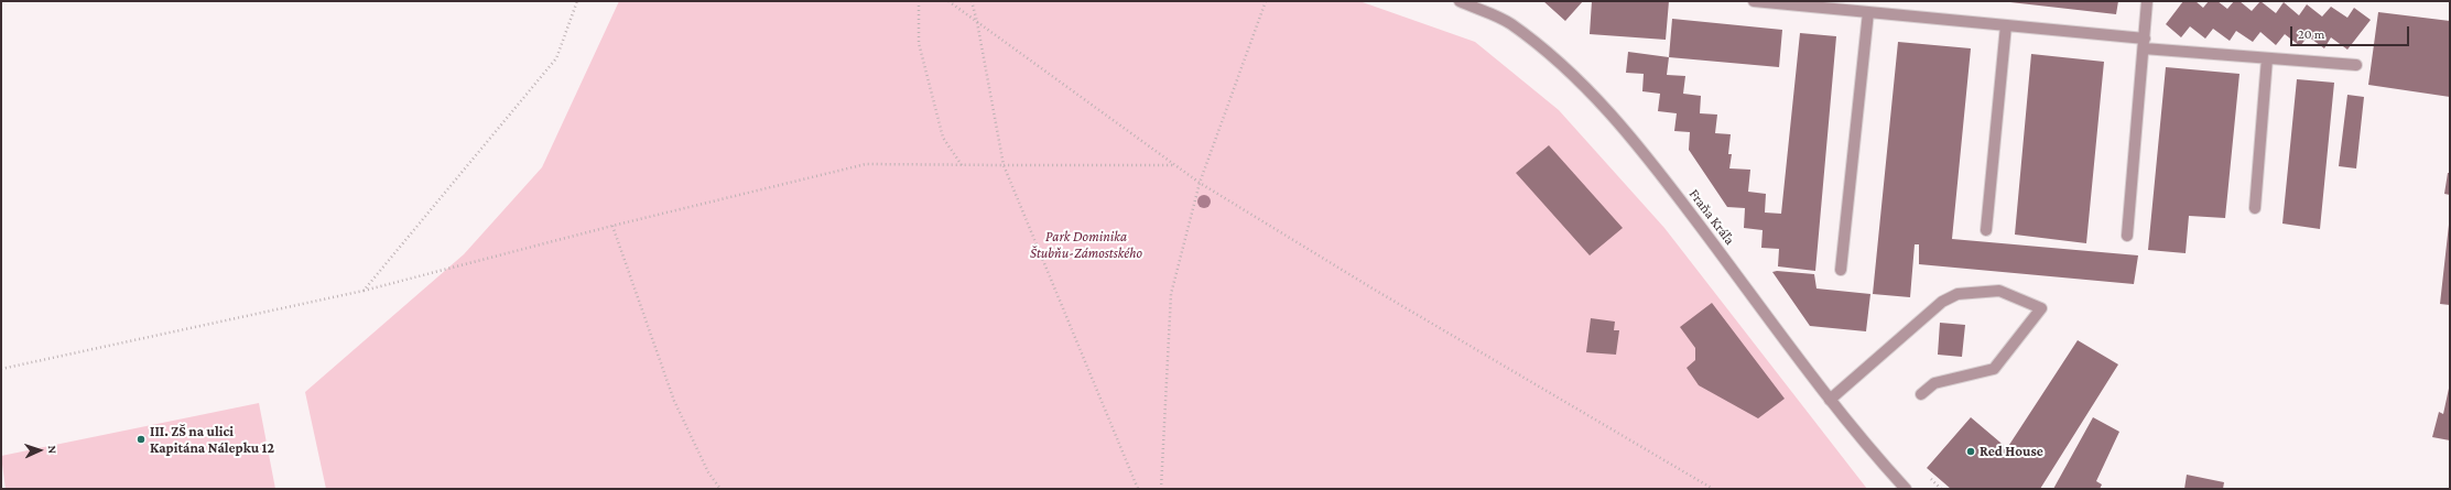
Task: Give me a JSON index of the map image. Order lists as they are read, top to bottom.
{
  "streets": {
    "street": ["Fraňa Kráľa"]
  },
  "parks": ["Park Dominika Štubňu-Zámostského"],
  "places": ["III. ZŠ na ulici Kapitána Nálepku 12", "Red House"],
  "scale_bar": "20 m",
  "north": "right"
}
